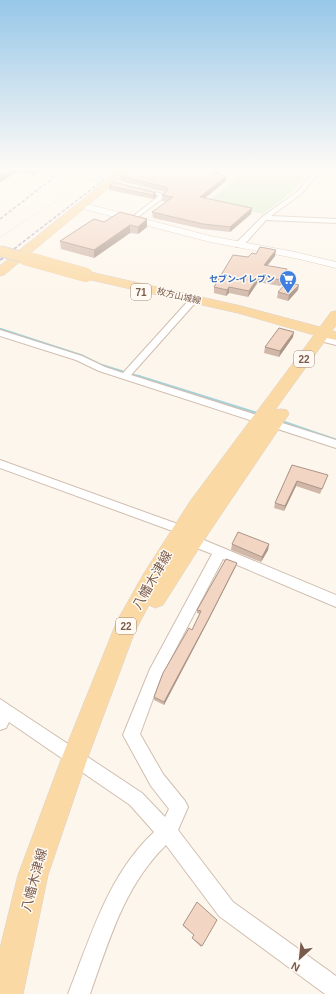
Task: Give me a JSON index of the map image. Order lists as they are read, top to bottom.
{
  "streets": {
    "main road": [
      "71",
      "枚方山城線",
      "22",
      "八幡木津線"
    ]
  },
  "crossings": [
    ["71", "枚方山城線"],
    ["枚方山城線", "八幡木津線"]
  ],
  "places": {
    "supermarket": ["セブン-イレブン"]
  },
  "north": "bottom left"
}
